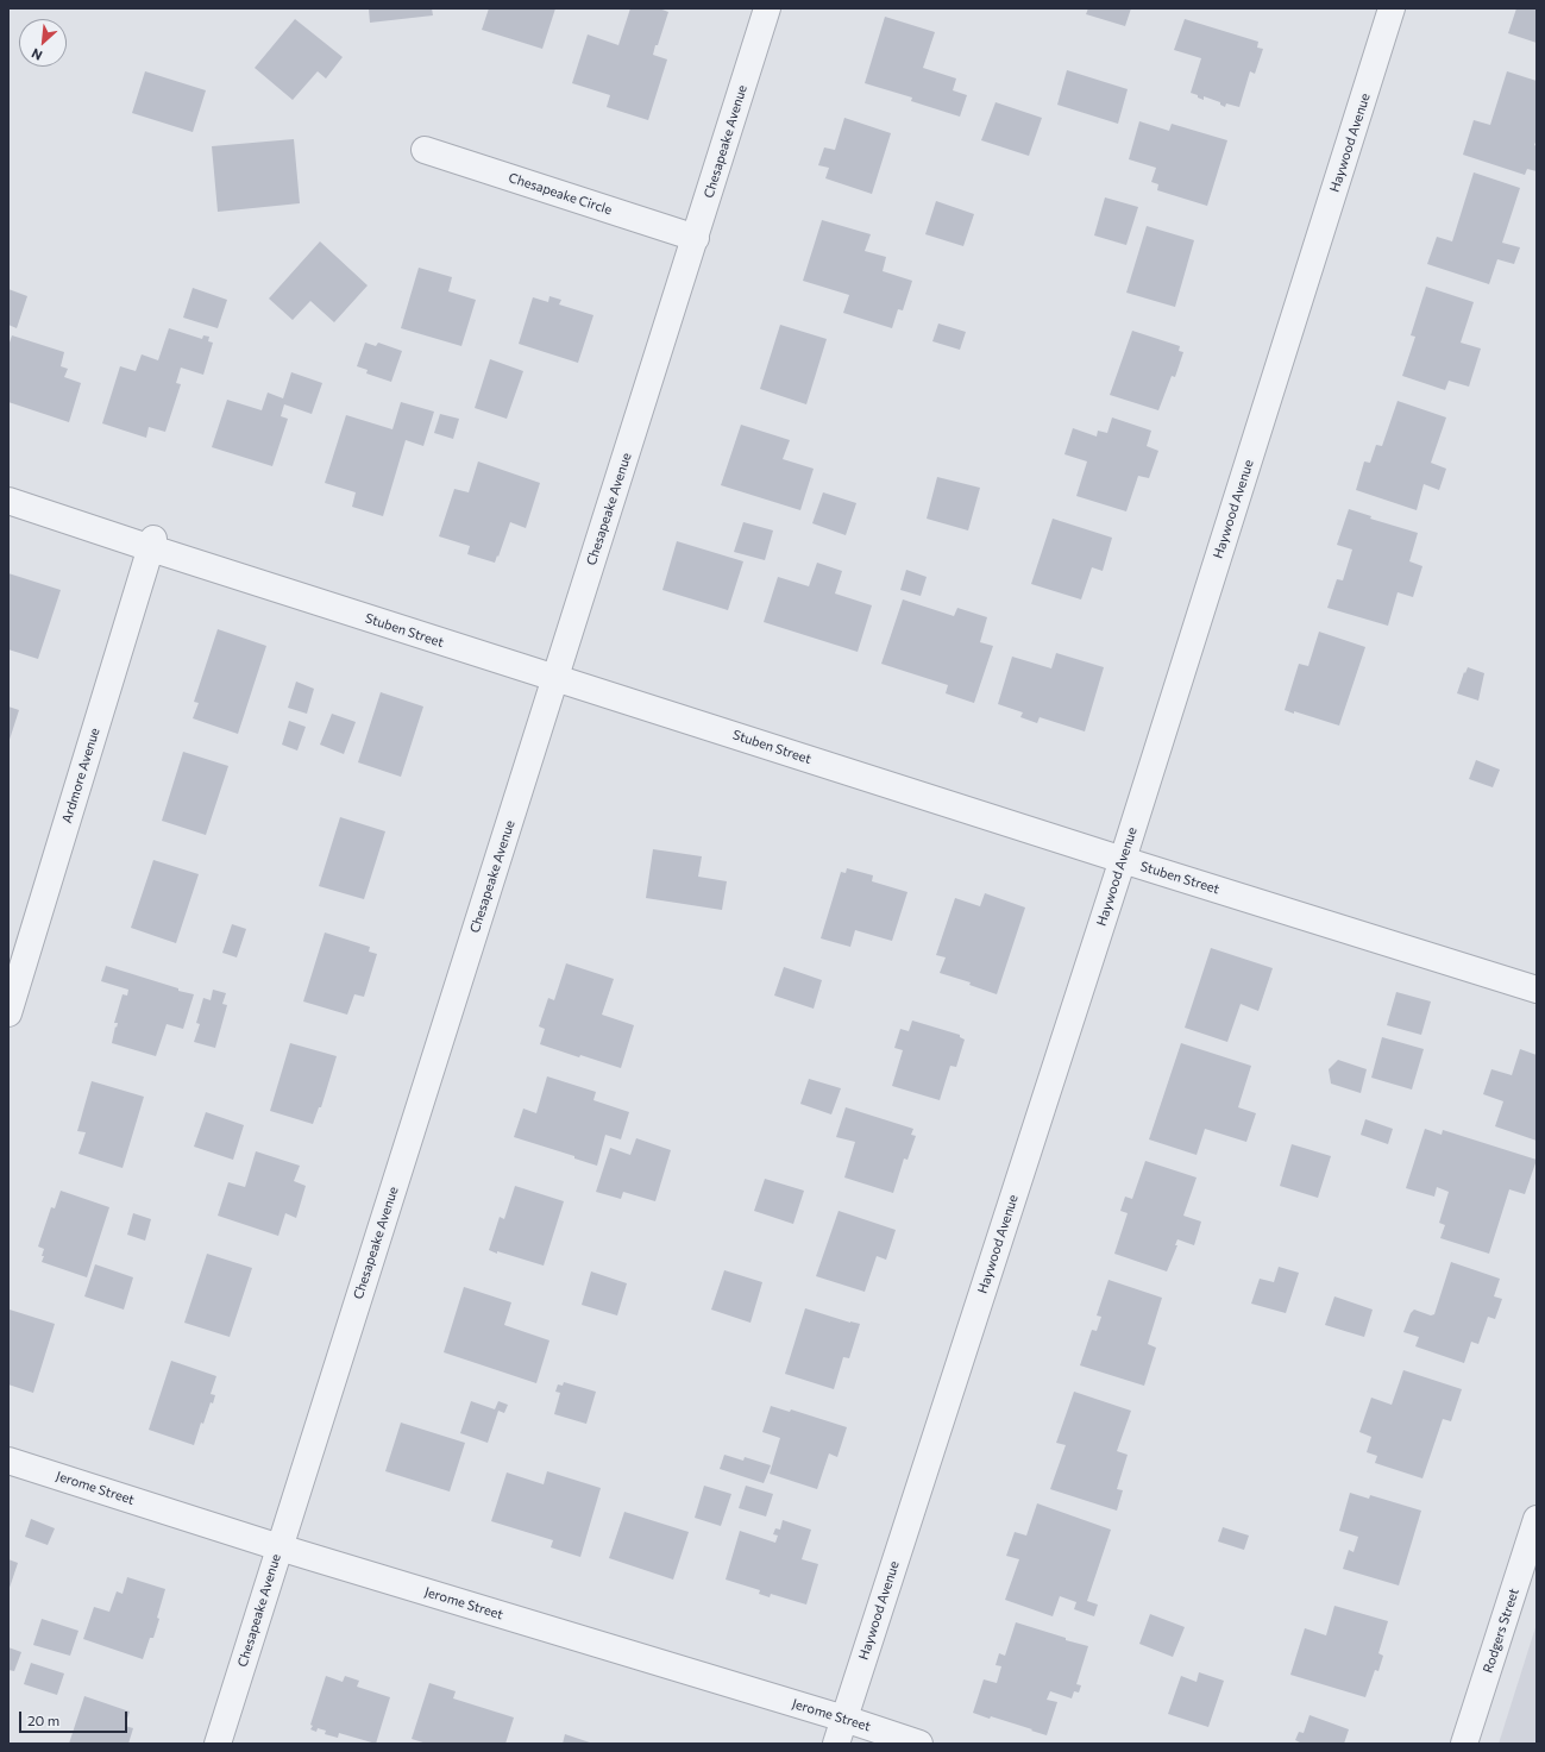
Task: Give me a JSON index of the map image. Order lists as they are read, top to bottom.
{
  "streets": {
    "street": [
      "Chesapeake Avenue",
      "Haywood Avenue",
      "Chesapeake Circle",
      "Stuben Street",
      "Ardmore Avenue",
      "Jerome Street",
      "Rodgers Street"
    ]
  },
  "crossings": [
    ["Chesapeake Avenue", "Chesapeake Circle"],
    ["Chesapeake Avenue", "Stuben Street"],
    ["Chesapeake Avenue", "Jerome Street"],
    ["Haywood Avenue", "Stuben Street"],
    ["Haywood Avenue", "Jerome Street"],
    ["Stuben Street", "Ardmore Avenue"]
  ],
  "scale_bar": "20 m",
  "north": "bottom left"
}
